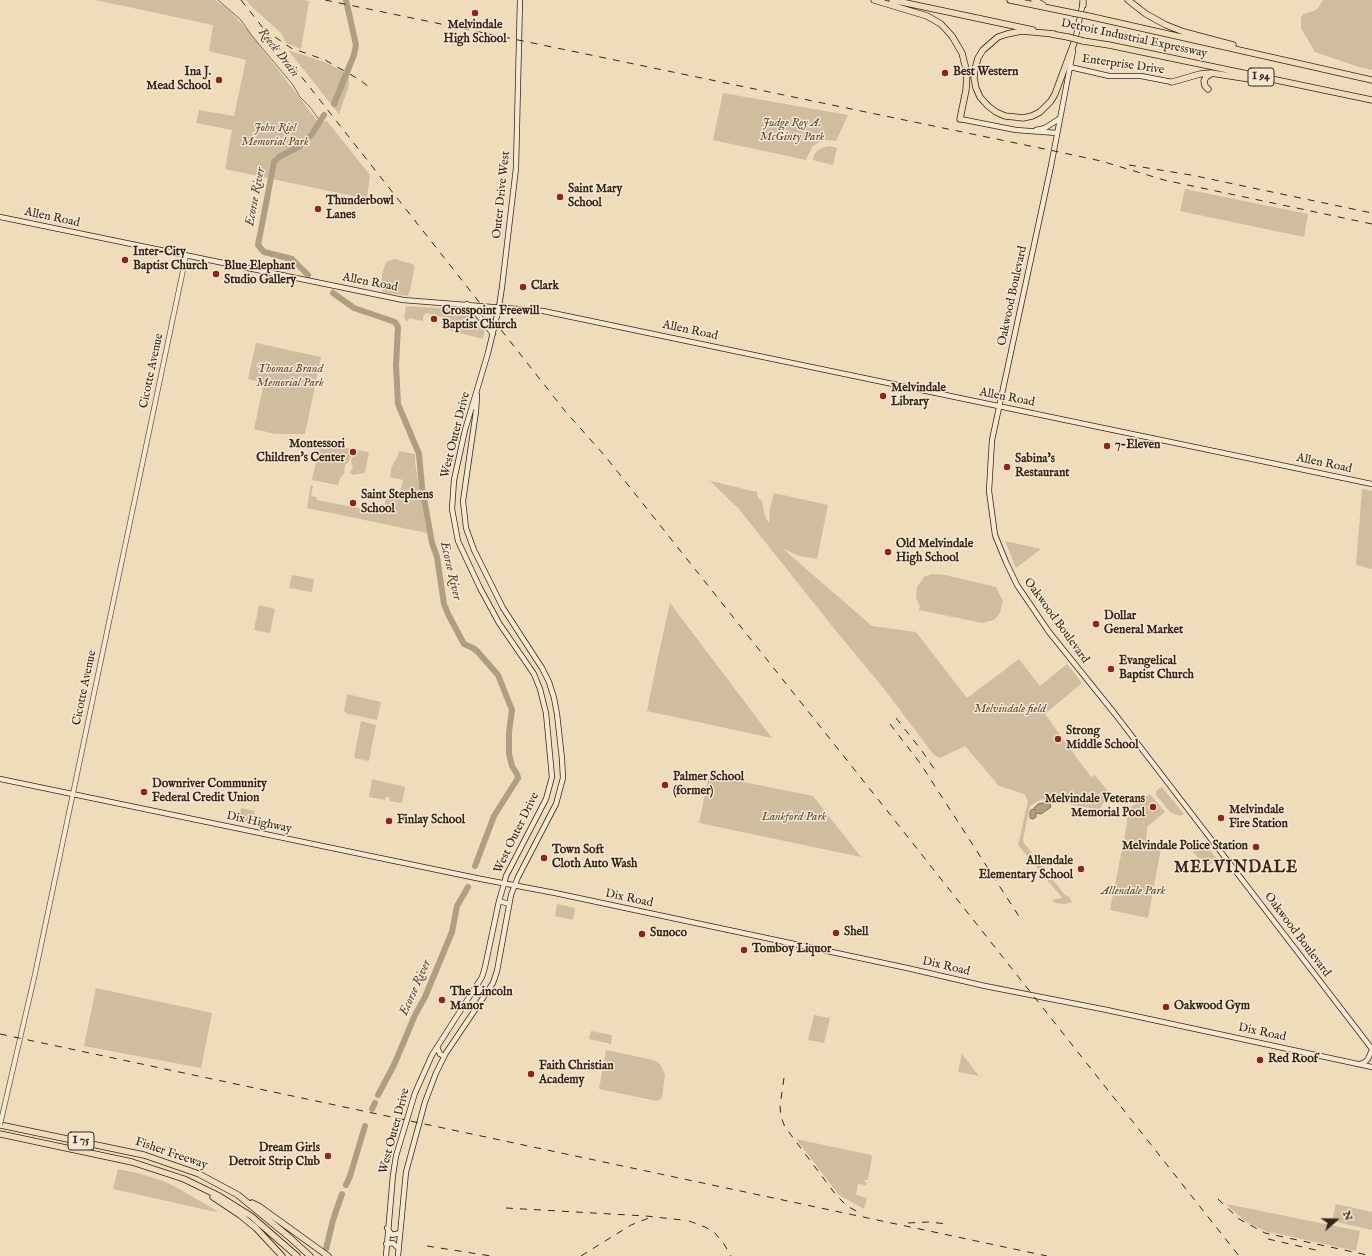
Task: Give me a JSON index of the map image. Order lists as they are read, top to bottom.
{
  "streets": {
    "highway": [
      "Detroit Industrial Expressway",
      "I 94",
      "I 75",
      "Fisher Freeway"
    ],
    "main road": [
      "Enterprise Drive",
      "Outer Drive West",
      "Allen Road",
      "Oakwood Boulevard",
      "West Outer Drive",
      "Dix Highway",
      "Dix Road"
    ],
    "street": ["Cicotte Avenue"]
  },
  "crossings": [
    ["Enterprise Drive", "Oakwood Boulevard"],
    ["Outer Drive West", "Allen Road"],
    ["Outer Drive West", "West Outer Drive"],
    ["Allen Road", "Oakwood Boulevard"],
    ["Allen Road", "Cicotte Avenue"],
    ["Cicotte Avenue", "Dix Highway"],
    ["Cicotte Avenue", "Fisher Freeway"],
    ["West Outer Drive", "Dix Highway"],
    ["West Outer Drive", "Dix Road"],
    ["Dix Highway", "Dix Road"]
  ],
  "districts": ["MELVINDALE"],
  "water": ["Reeck Drain", "Ecorse River"],
  "parks": [
    "Judge Roy A. McGinty Park",
    "John Riel Memorial Park",
    "Thomas Brand Memorial Park",
    "Melvindale field",
    "Lankford Park",
    "Allendale Park"
  ],
  "places": [
    "Melvindale High School",
    "Best Western",
    "Ina J. Mead School",
    "Saint Mary School",
    "Thunderbowl Lanes",
    "Inter-City Baptist Church",
    "Blue Elephant Studio Gallery",
    "Clark",
    "Crosspoint Freewill Baptist Church",
    "Melvindale Library",
    "7-Eleven",
    "Montessori Children's Center",
    "Sabina's Restaurant",
    "Saint Stephens School",
    "Old Melvindale High School",
    "Dollar General Market",
    "Evangelical Baptist Church",
    "Strong Middle School",
    "Palmer School (former)",
    "Downriver Community Federal Credit Union",
    "Melvindale Veterans Memorial Pool",
    "Melvindale Fire Station",
    "Finlay School",
    "Melvindale Police Station",
    "Town Soft Cloth Auto Wash",
    "Allendale Elementary School",
    "Shell",
    "Sunoco",
    "Tomboy Liquor",
    "The Lincoln Manor",
    "Oakwood Gym",
    "Red Roof",
    "Faith Christian Academy",
    "Dream Girls Detroit Strip Club"
  ],
  "north": "right"
}
